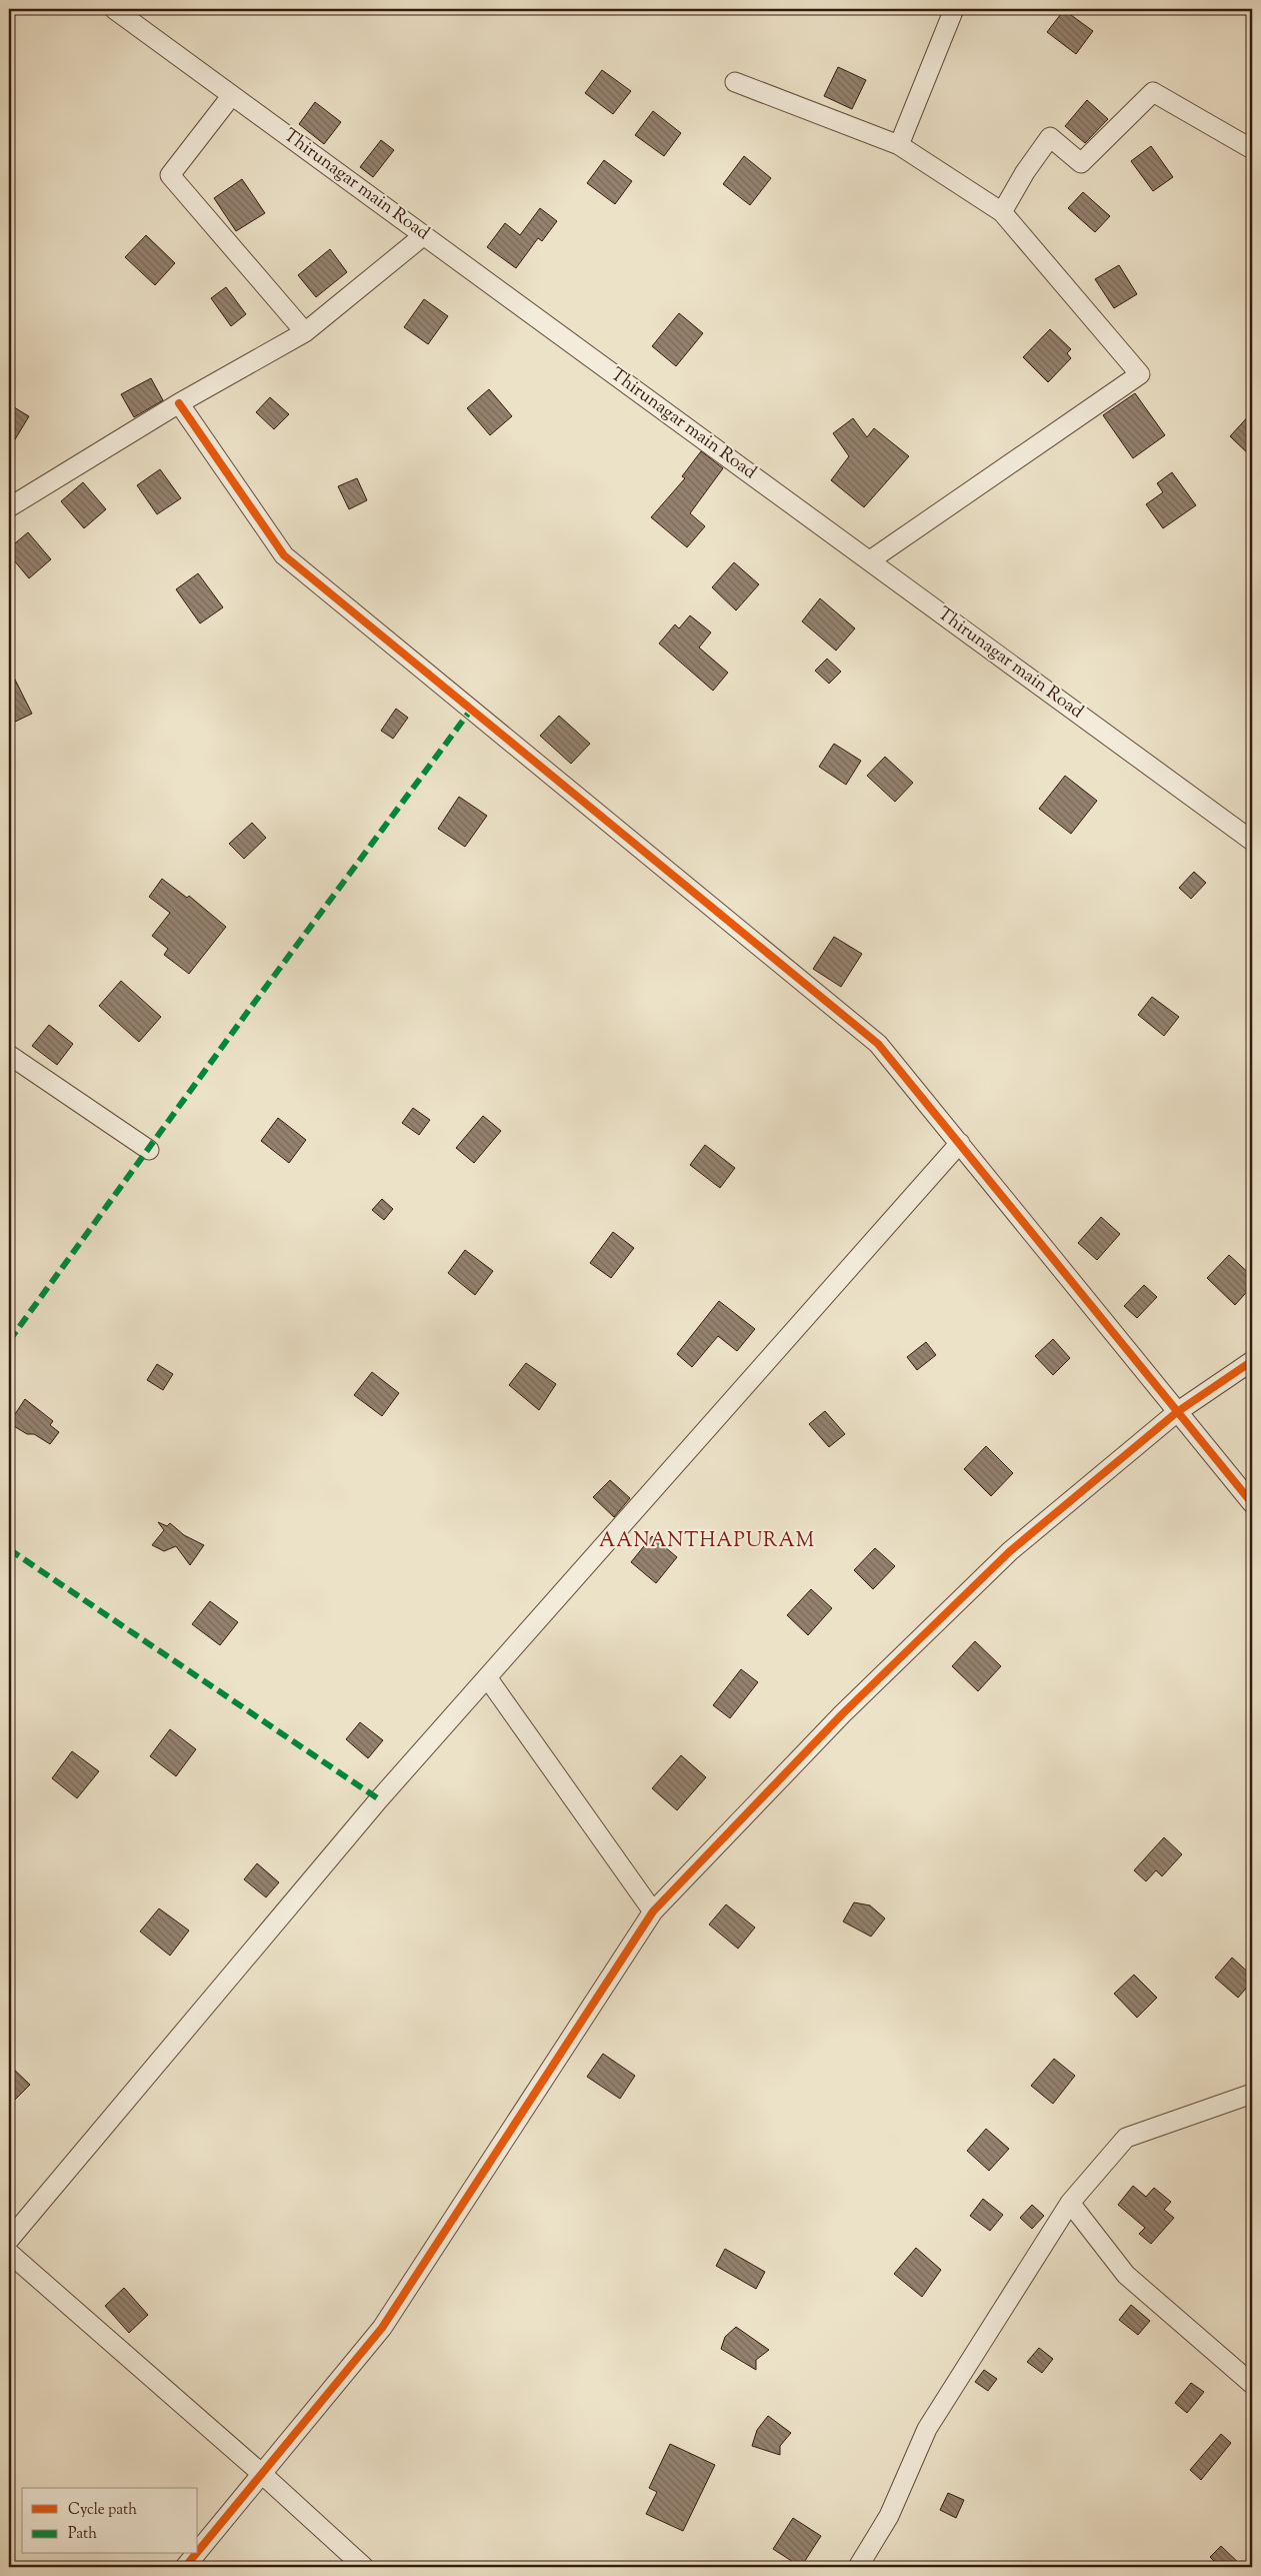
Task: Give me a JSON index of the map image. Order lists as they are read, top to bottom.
{
  "streets": {
    "street": ["Thirunagar main Road"]
  },
  "districts": ["AANANTHAPURAM"],
  "legend": ["Cycle path", "Path"]
}
